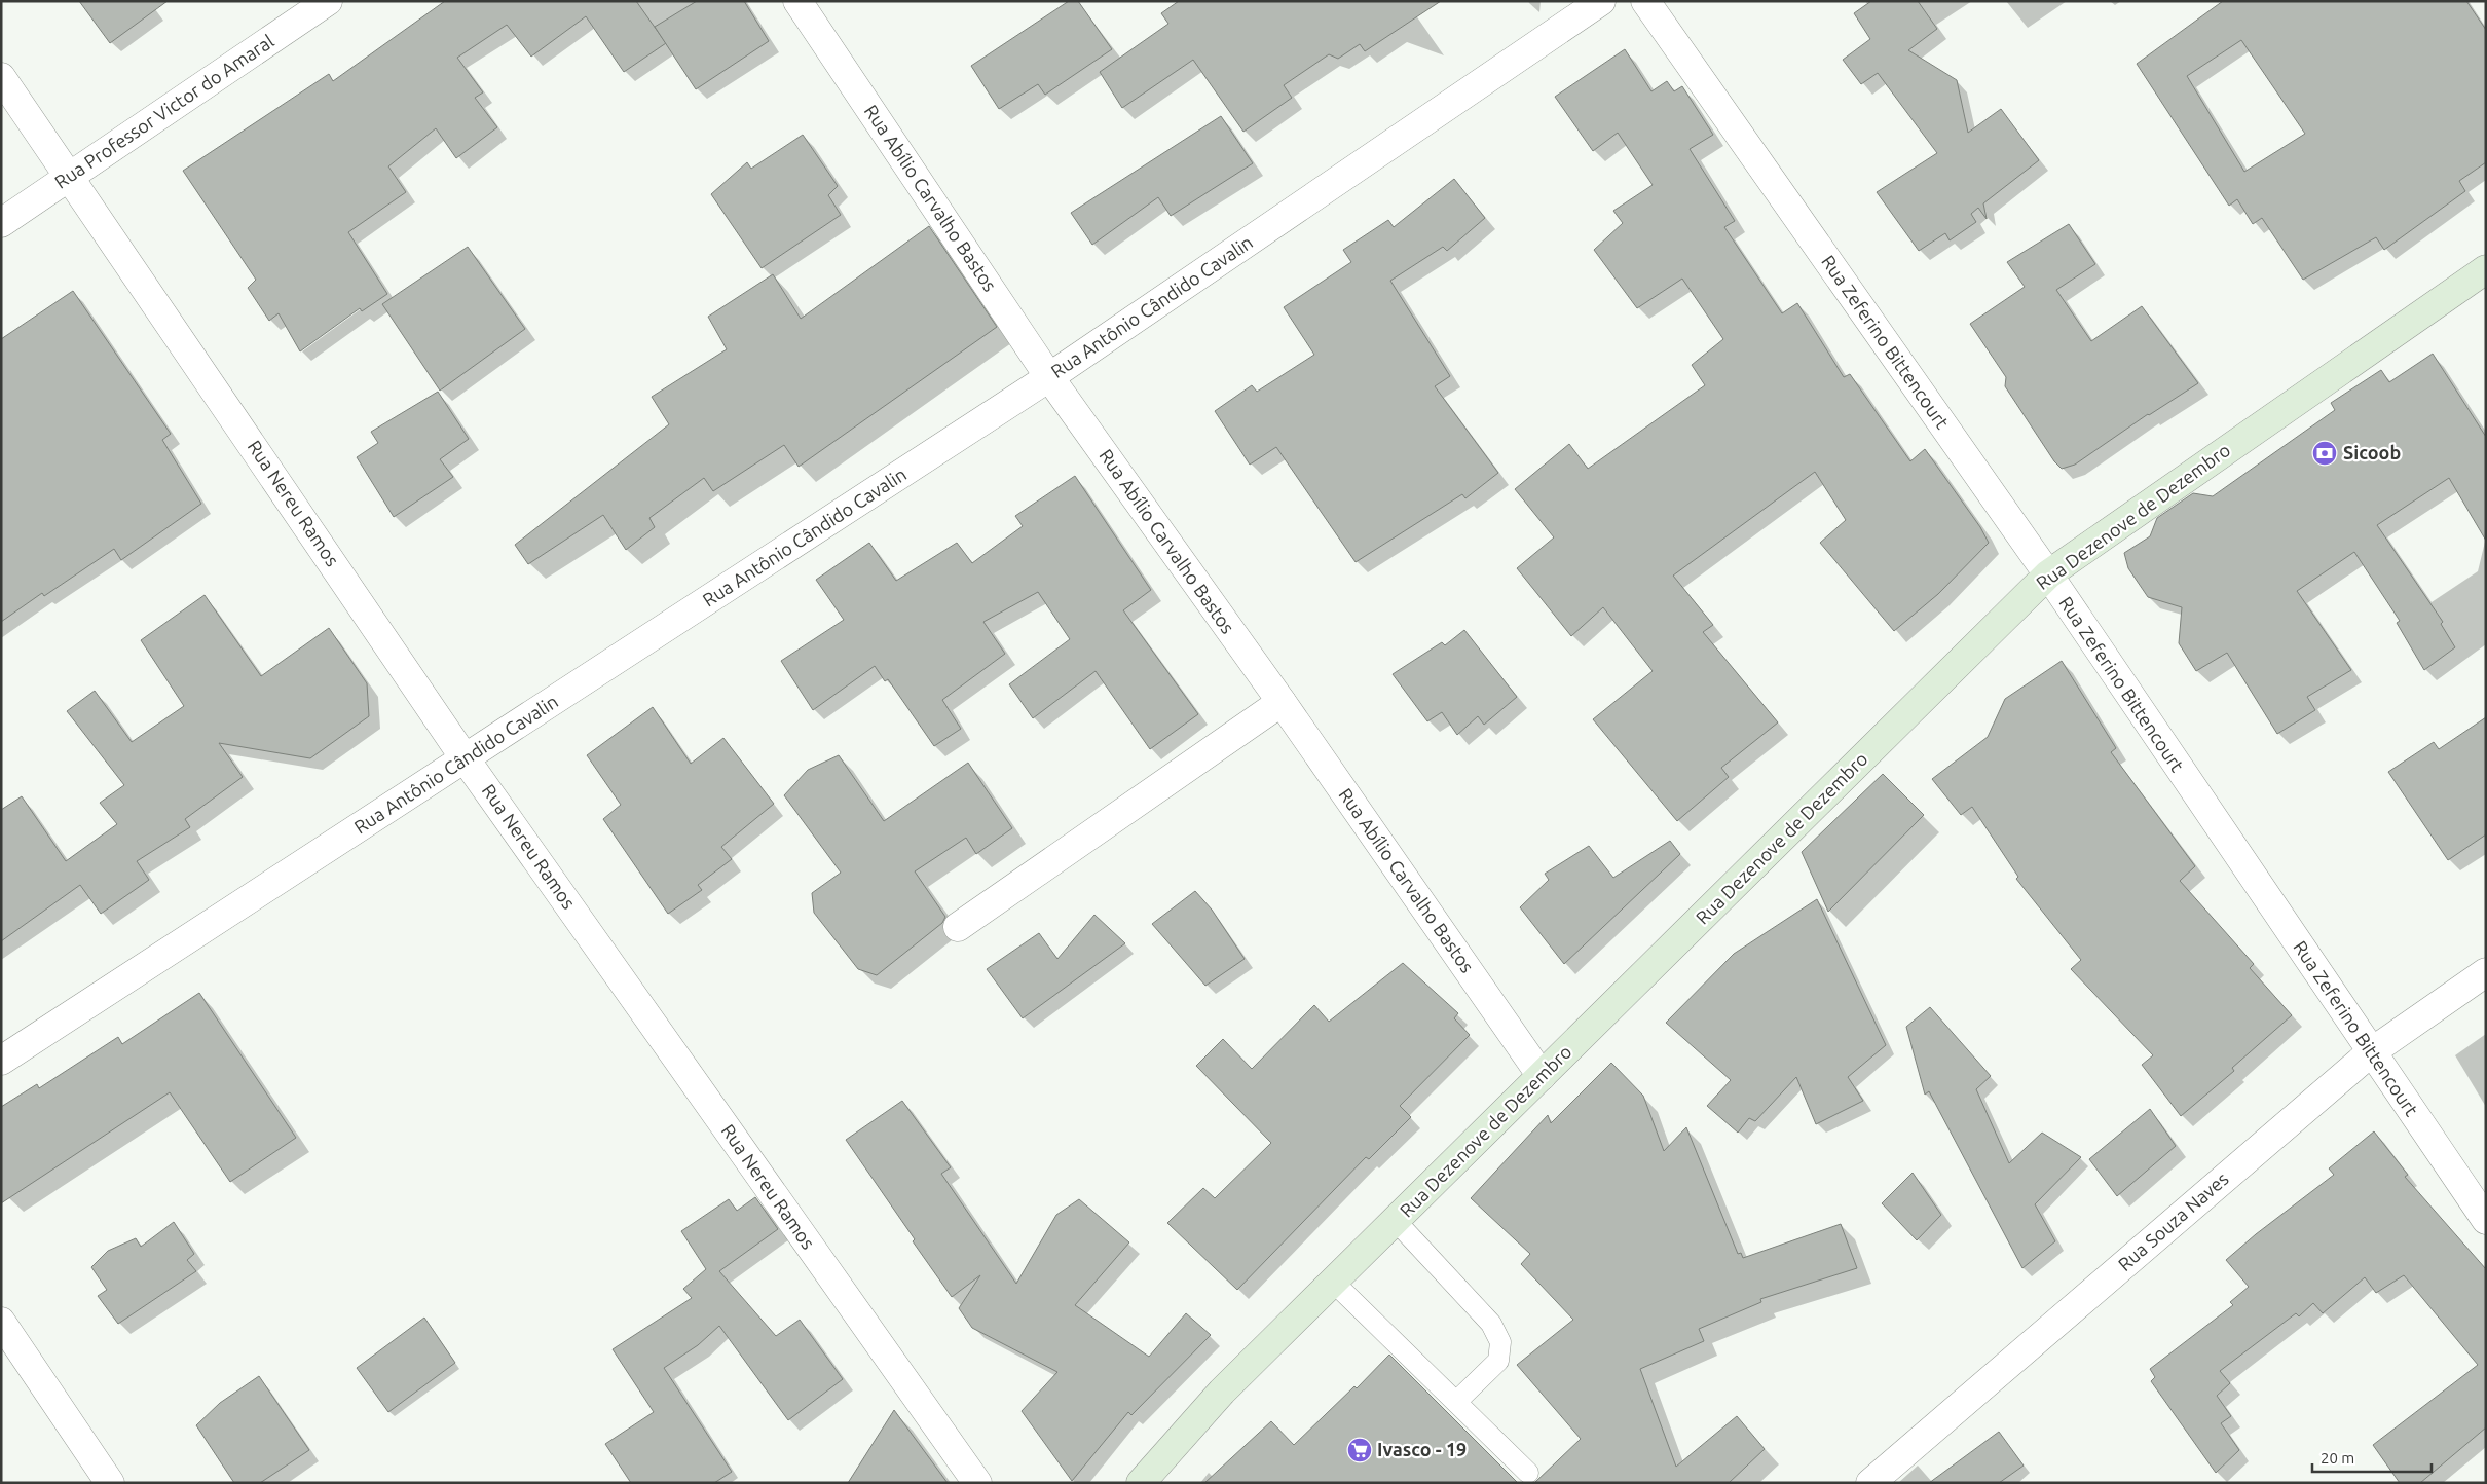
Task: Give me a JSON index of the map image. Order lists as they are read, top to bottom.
{
  "streets": {
    "main road": ["Rua Dezenove de Dezembro"],
    "street": [
      "Rua Professor Victor do Amaral",
      "Rua Abílio Carvalho Bastos",
      "Rua Antônio Cândido Cavalin",
      "Rua Zeferino Bittencourt",
      "Rua Nereu Ramos",
      "Rua Souza Naves"
    ]
  },
  "crossings": [
    ["Rua Professor Victor do Amaral", "Rua Nereu Ramos"],
    ["Rua Abílio Carvalho Bastos", "Rua Antônio Cândido Cavalin"],
    ["Rua Abílio Carvalho Bastos", "Rua Dezenove de Dezembro"],
    ["Rua Antônio Cândido Cavalin", "Rua Nereu Ramos"],
    ["Rua Zeferino Bittencourt", "Rua Dezenove de Dezembro"],
    ["Rua Zeferino Bittencourt", "Rua Souza Naves"]
  ],
  "places": {
    "bank": ["Sicoob"],
    "supermarket": ["Ivasco - 19"]
  },
  "scale_bar": "20 m"
}
